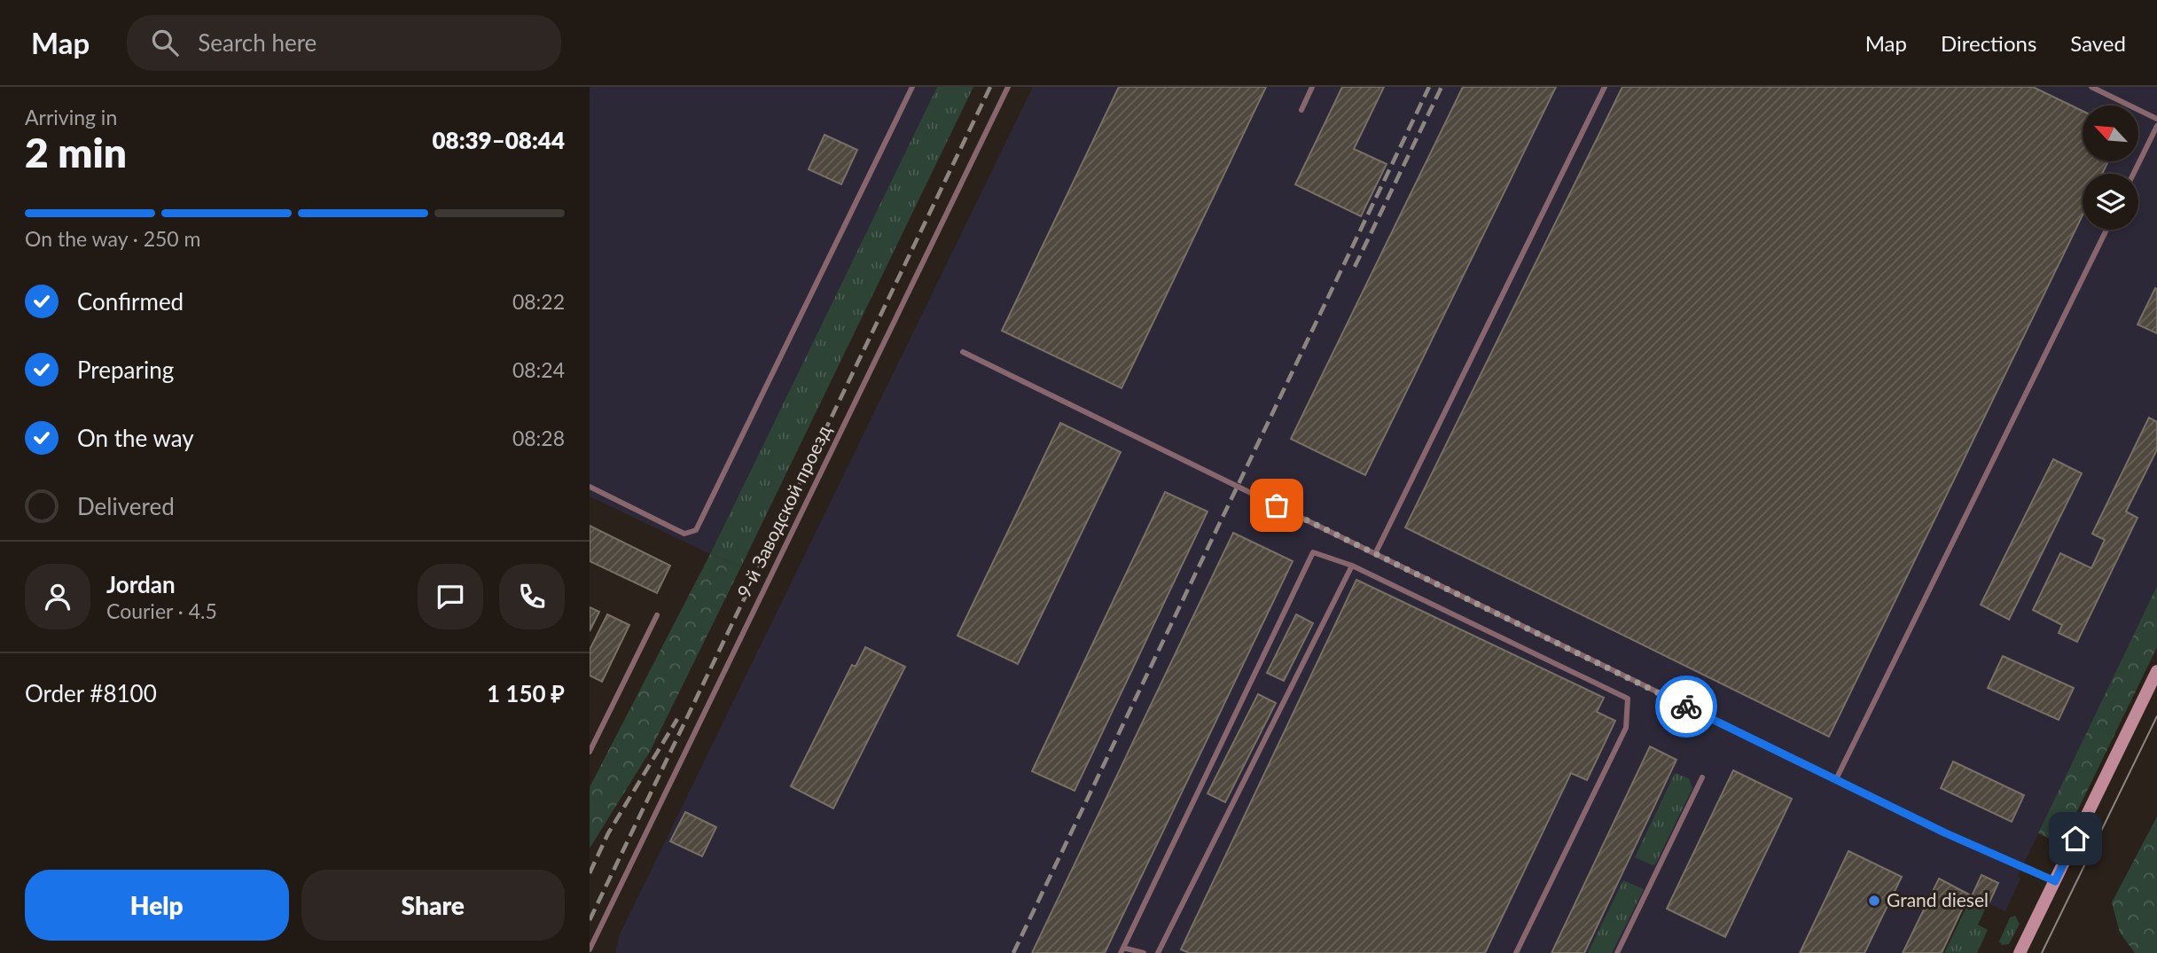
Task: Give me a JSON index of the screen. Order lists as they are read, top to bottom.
{
  "streets": {
    "lane": ["9-й Заводской проезд"]
  },
  "places": ["Grand diesel"],
  "north": "top left",
  "page": {
    "header": "Map",
    "search": "Search here",
    "nav": ["Map", "Directions", "Saved"],
    "heading": ["2 min", "Arriving in", "08:39–08:44"],
    "panel": [
      "Jordan",
      "Courier · 4.5",
      "Order #8100",
      "1 150 ₽"
    ],
    "bar": "On the way · 250 m",
    "list": [
      ["Confirmed", "08:22"],
      ["Preparing", "08:24"],
      ["On the way", "08:28"],
      "Delivered"
    ],
    "buttons": ["Help", "Share"]
  }
}
